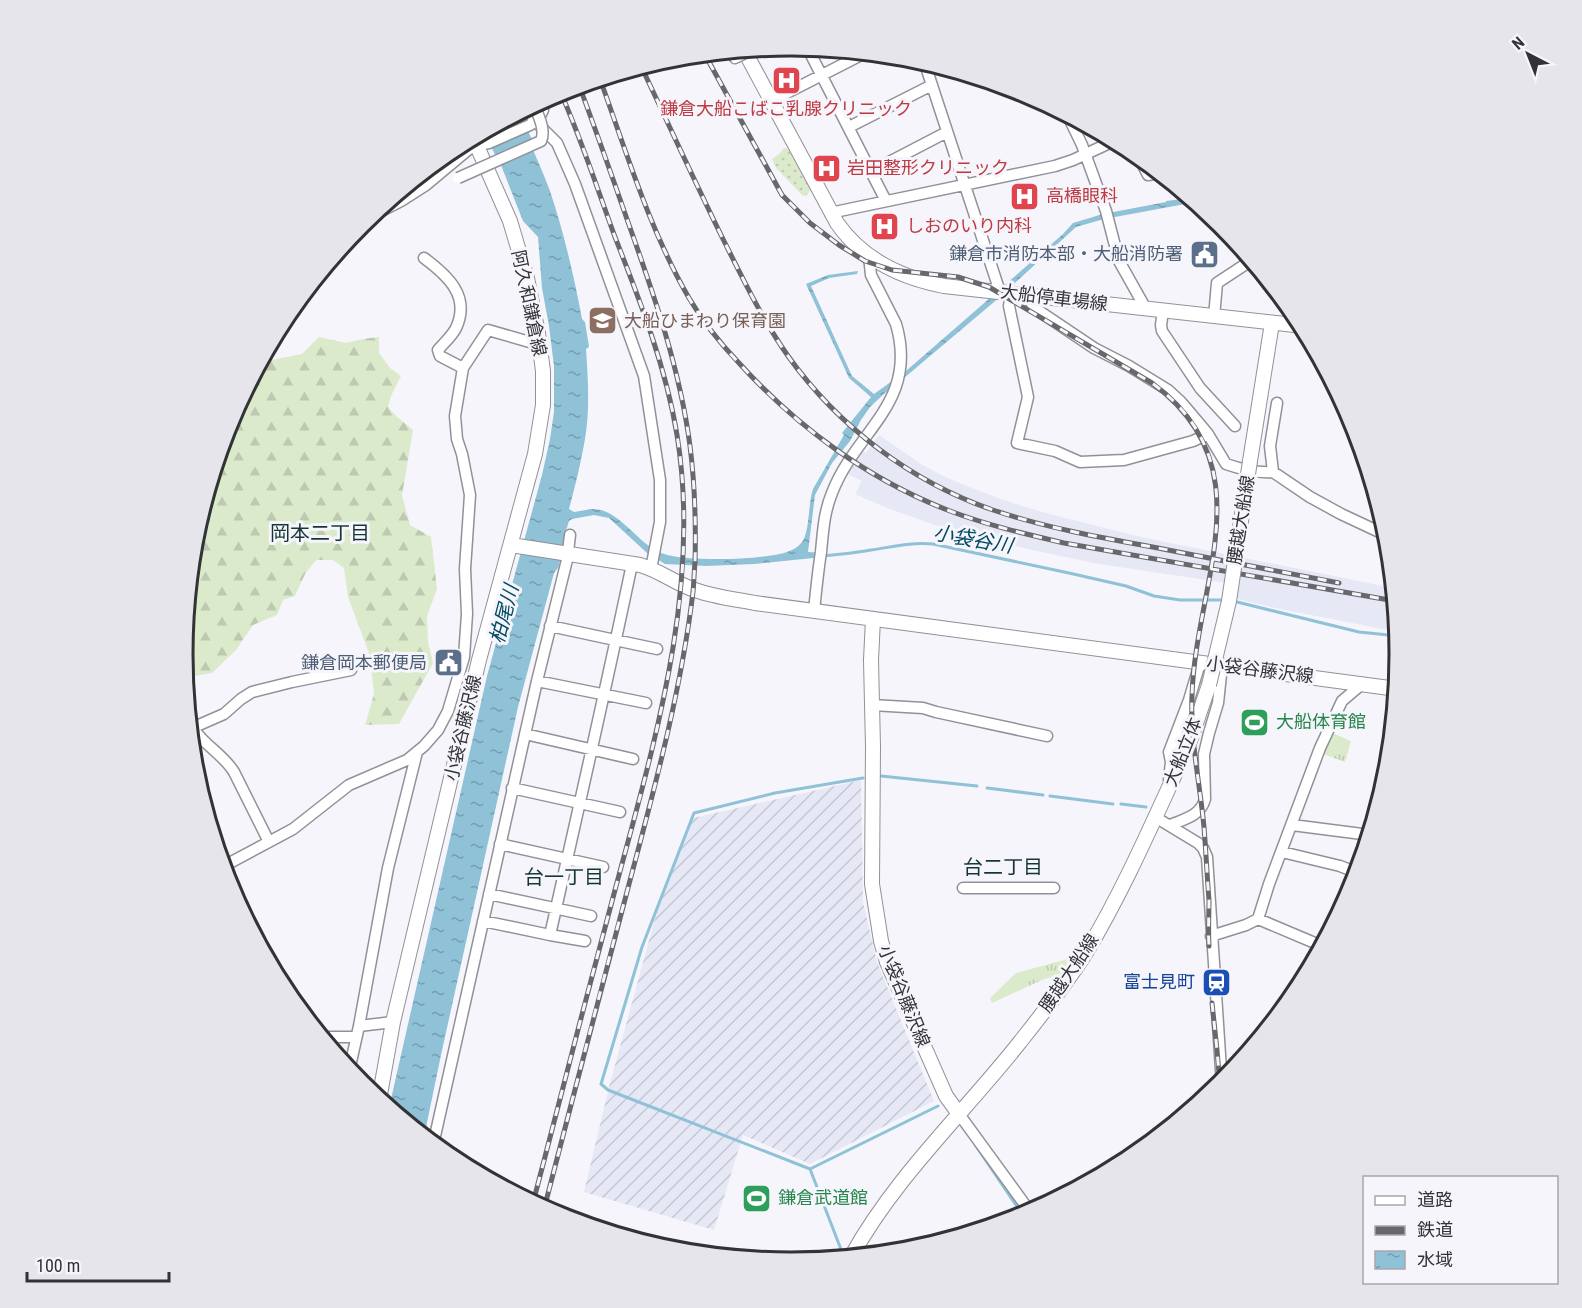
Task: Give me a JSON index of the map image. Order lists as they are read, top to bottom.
{
  "streets": {
    "main road": [
      "大船停車場線",
      "阿久和鎌倉線",
      "腰越大船線",
      "小袋谷藤沢線",
      "大船立体"
    ]
  },
  "crossings": [
    ["大船停車場線", "腰越大船線"],
    ["阿久和鎌倉線", "小袋谷藤沢線"],
    ["腰越大船線", "小袋谷藤沢線"],
    ["腰越大船線", "大船立体"]
  ],
  "districts": ["岡本二丁目", "台二丁目", "台一丁目"],
  "water": ["小袋谷川", "柏尾川"],
  "places": {
    "hospital": [
      "鎌倉大船こばこ乳腺クリニック",
      "岩田整形クリニック",
      "高橋眼科",
      "しおのいり内科"
    ],
    "public building": ["鎌倉市消防本部・大船消防署", "鎌倉岡本郵便局"],
    "school or university": ["大船ひまわり保育園"],
    "sports": ["大船体育館", "鎌倉武道館"],
    "station": ["富士見町"]
  },
  "legend": ["道路", "鉄道", "水域"],
  "scale_bar": "100 m",
  "north": "top left"
}
